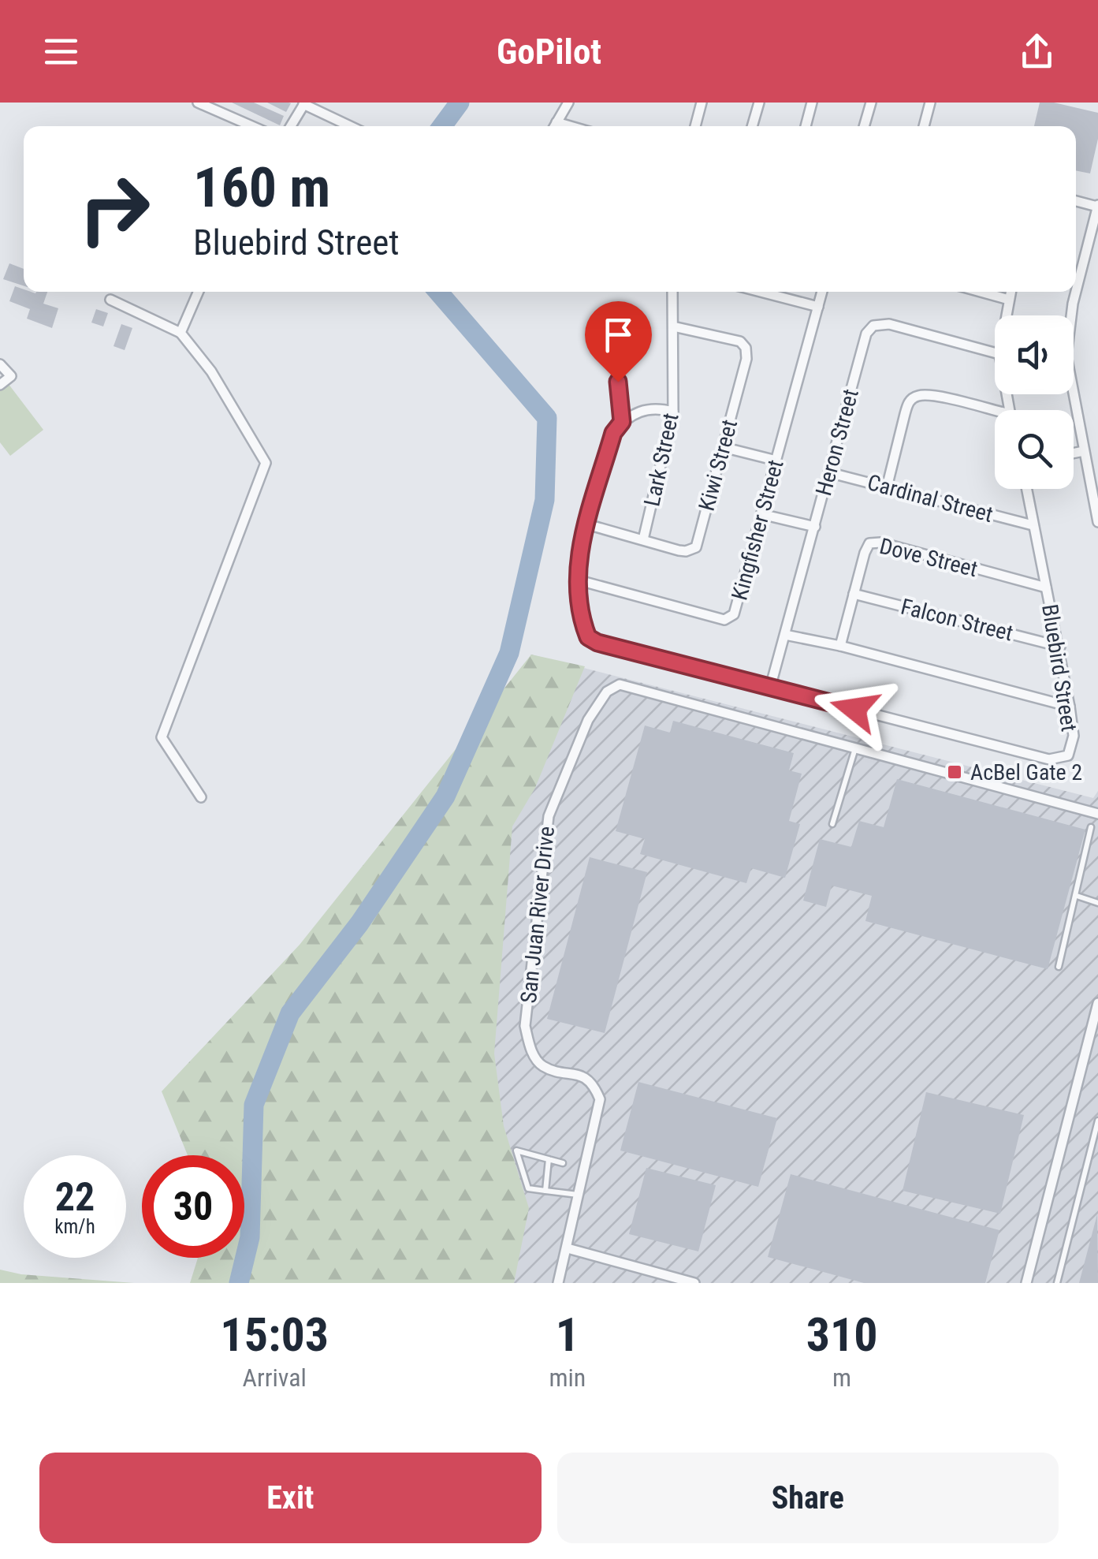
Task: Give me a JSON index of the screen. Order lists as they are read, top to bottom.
{
  "streets": {
    "street": [
      "Heron Street",
      "Lark Street",
      "Kiwi Street",
      "Cardinal Street",
      "Kingfisher Street",
      "Dove Street",
      "Falcon Street",
      "Bluebird Street",
      "San Juan River Drive"
    ]
  },
  "crossings": [
    ["Heron Street", "Cardinal Street"],
    ["Heron Street", "Bluebird Street"],
    ["Lark Street", "Kiwi Street"],
    ["Kiwi Street", "Bluebird Street"],
    ["Cardinal Street", "Bluebird Street"],
    ["Kingfisher Street", "Bluebird Street"],
    ["Dove Street", "Falcon Street"],
    ["Dove Street", "Bluebird Street"],
    ["Falcon Street", "Bluebird Street"]
  ],
  "places": {
    "transit": ["AcBel Gate 2"]
  },
  "page": {
    "header": "GoPilot",
    "turn": ["160 m", "Bluebird Street"],
    "speed": "22 km/h",
    "limit": "30",
    "eta": [
      "15:03",
      "Arrival",
      "1",
      "min",
      "310",
      "m"
    ],
    "buttons": ["Exit", "Share"]
  }
}
